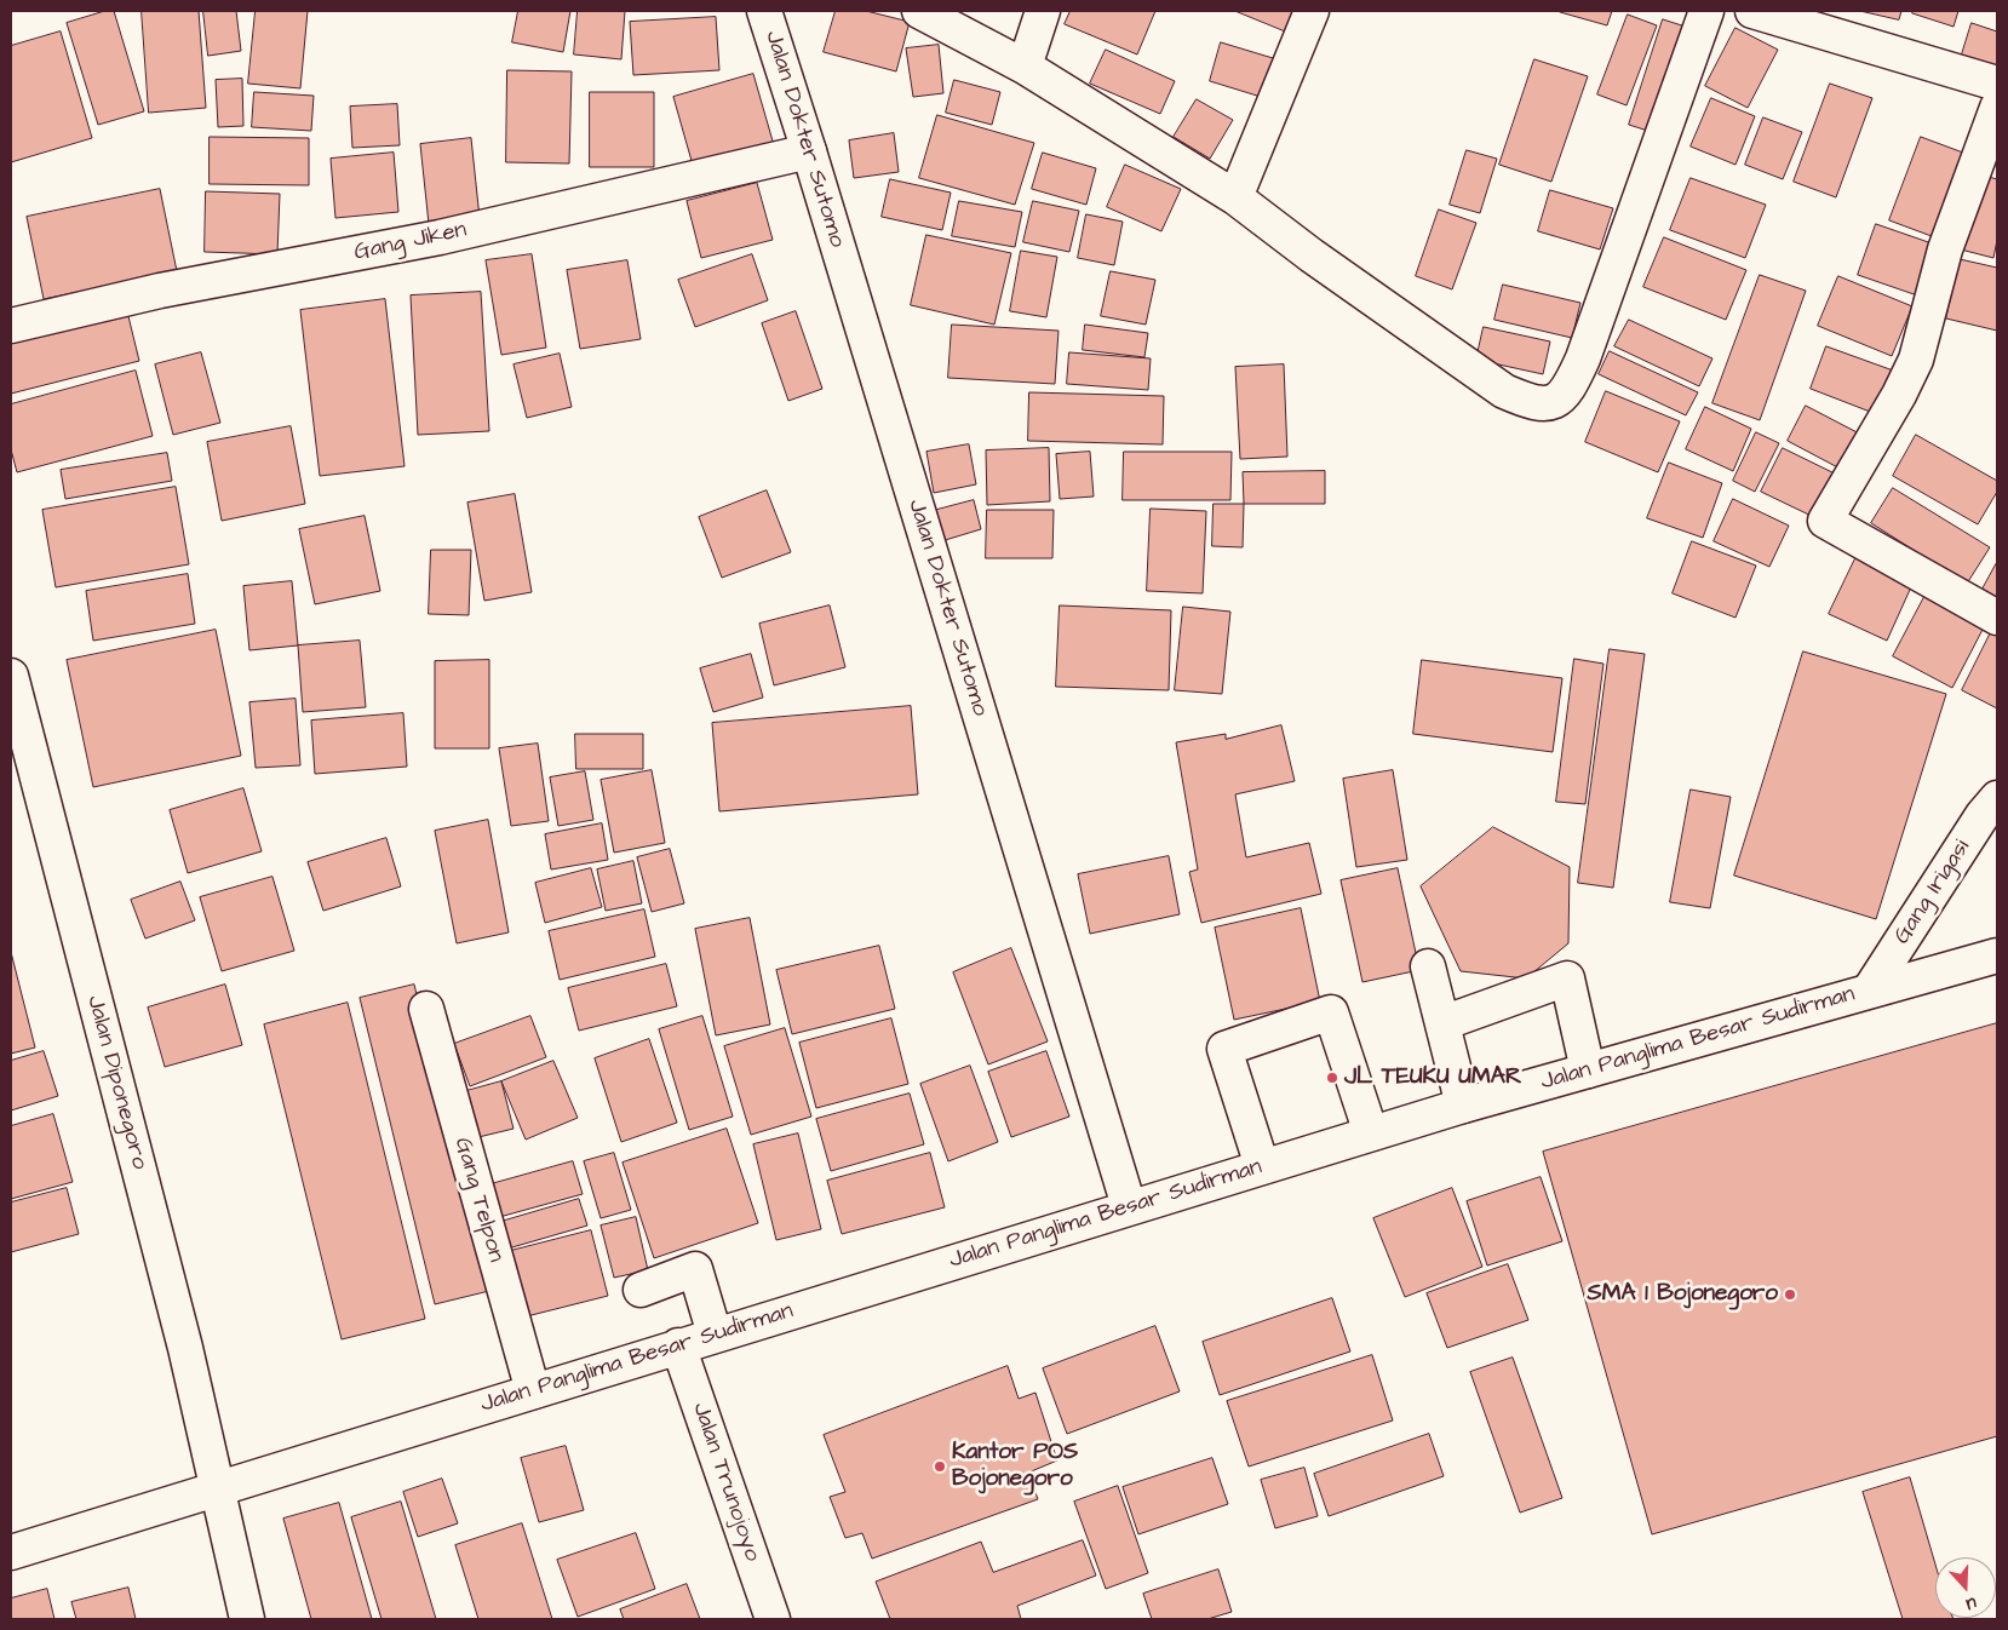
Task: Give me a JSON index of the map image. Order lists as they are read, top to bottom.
{
  "streets": {
    "main road": [
      "Jalan Dokter Sutomo",
      "Gang Jiken",
      "Gang Irigasi",
      "Jalan Panglima Besar Sudirman",
      "Jalan Diponegoro",
      "Gang Telpon",
      "Jalan Trunojoyo"
    ]
  },
  "crossings": [
    ["Jalan Dokter Sutomo", "Gang Jiken"],
    ["Jalan Dokter Sutomo", "Jalan Panglima Besar Sudirman"],
    ["Gang Irigasi", "Jalan Panglima Besar Sudirman"],
    ["Jalan Panglima Besar Sudirman", "Jalan Diponegoro"],
    ["Jalan Panglima Besar Sudirman", "Gang Telpon"],
    ["Jalan Panglima Besar Sudirman", "Jalan Trunojoyo"]
  ],
  "places": ["JL TEUKU UMAR", "SMA 1 Bojonegoro", "Kantor POS Bojonegoro"],
  "north": "bottom"
}
